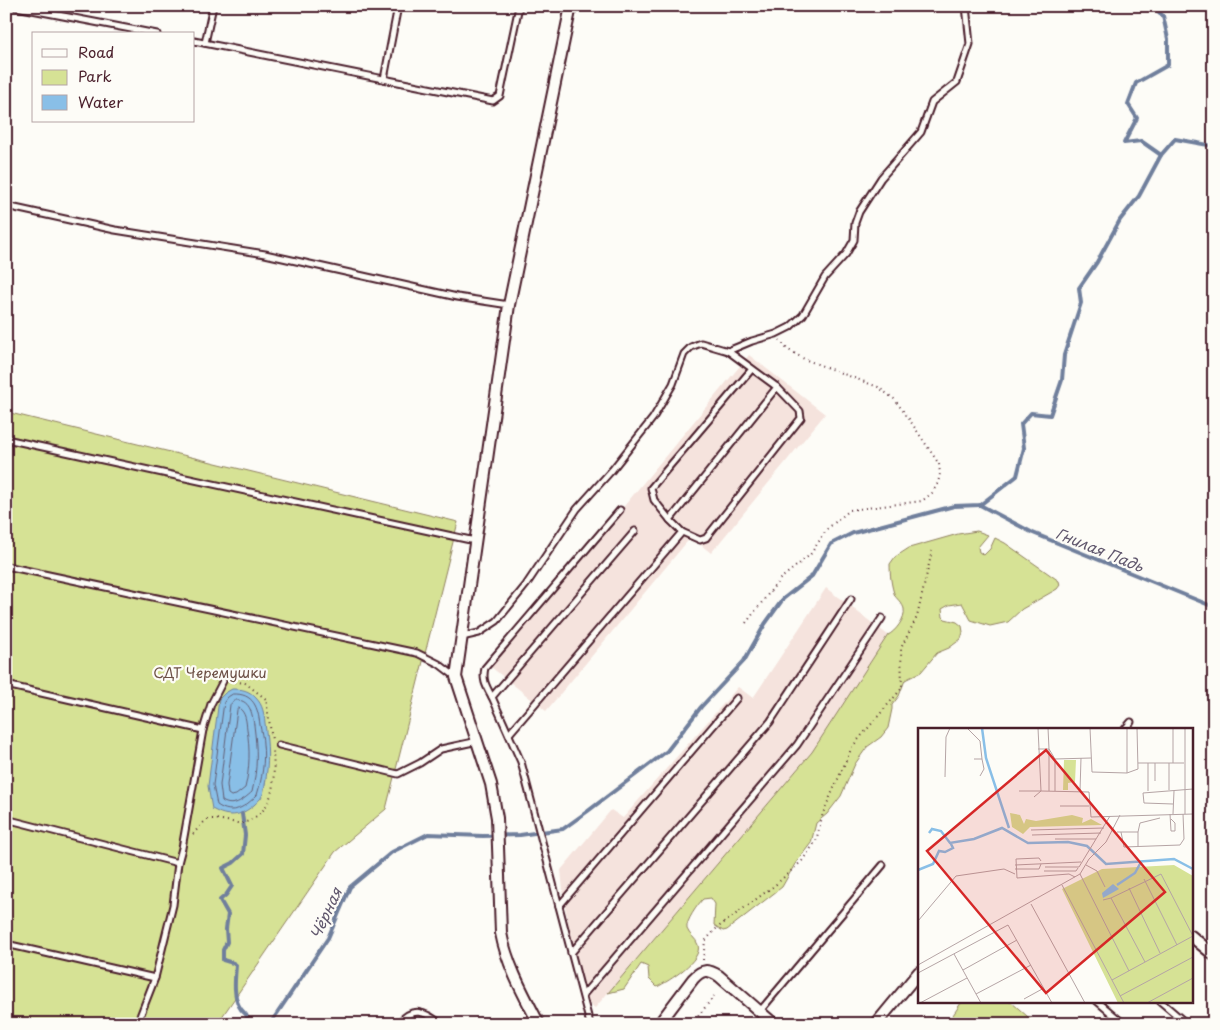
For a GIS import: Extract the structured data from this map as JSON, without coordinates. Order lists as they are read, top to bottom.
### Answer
{
  "water": ["Гнилая Падь", "Чёрная"],
  "parks": ["СДТ Черемушки"],
  "legend": ["Road", "Park", "Water"]
}
